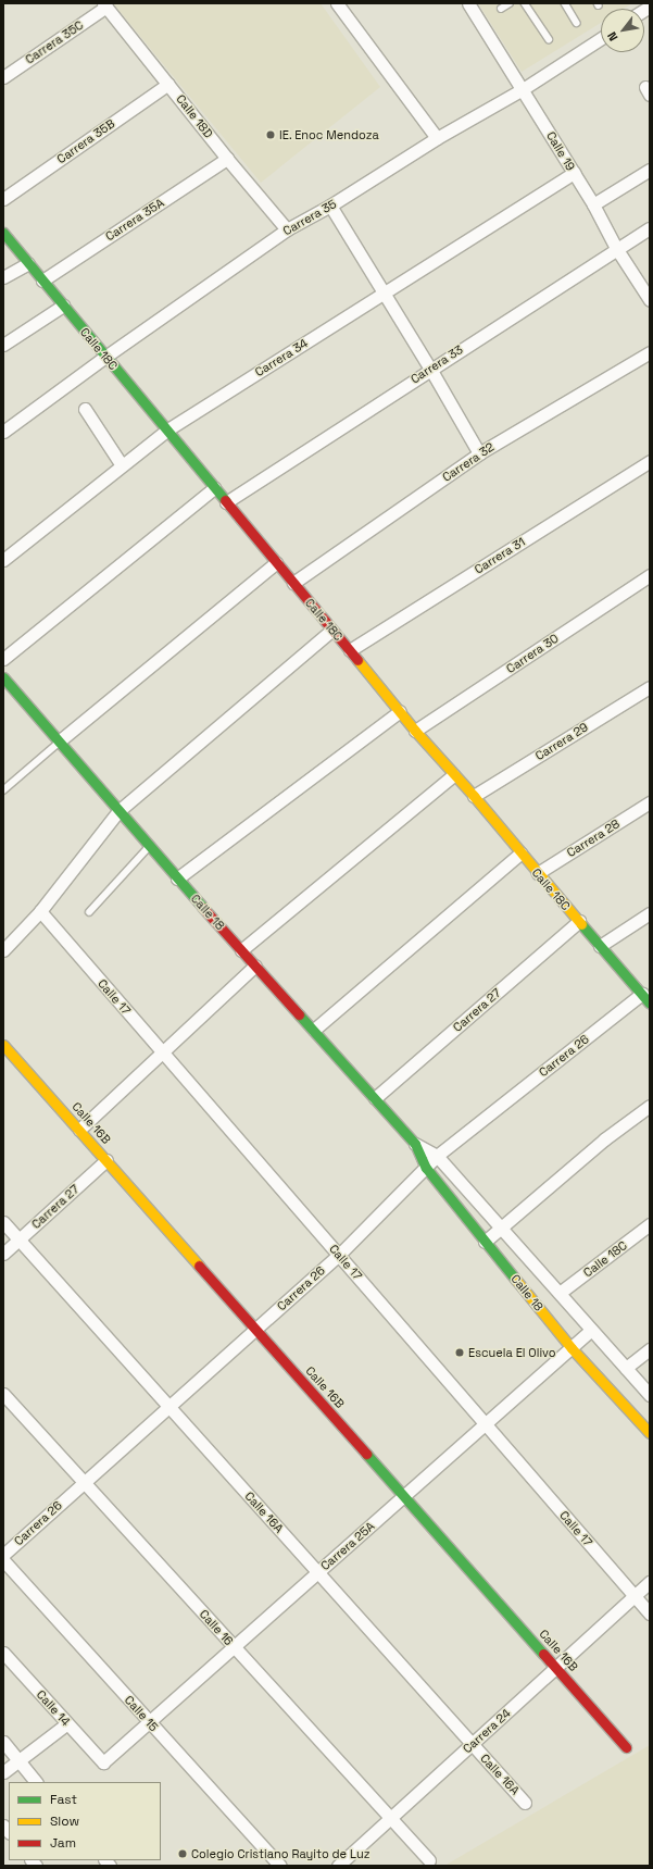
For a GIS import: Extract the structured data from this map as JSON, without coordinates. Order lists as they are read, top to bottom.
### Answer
{
  "streets": {
    "street": [
      "Carrera 35C",
      "Calle 18D",
      "Carrera 35B",
      "Calle 19",
      "Carrera 35",
      "Carrera 35A",
      "Calle 18C",
      "Carrera 34",
      "Carrera 33",
      "Carrera 32",
      "Carrera 31",
      "Carrera 30",
      "Carrera 29",
      "Carrera 28",
      "Calle 18",
      "Calle 17",
      "Carrera 27",
      "Carrera 26",
      "Calle 16B",
      "Calle 16A",
      "Carrera 25A",
      "Calle 16",
      "Calle 14",
      "Calle 15",
      "Carrera 24"
    ]
  },
  "crossings": [
    ["Carrera 35C", "Calle 18D"],
    ["Calle 18D", "Carrera 35B"],
    ["Calle 18D", "Carrera 35"],
    ["Calle 18D", "Carrera 35A"],
    ["Calle 19", "Carrera 35"],
    ["Calle 19", "Carrera 34"],
    ["Calle 19", "Carrera 33"],
    ["Carrera 35", "Calle 18C"],
    ["Carrera 35A", "Calle 18C"],
    ["Calle 18C", "Carrera 34"],
    ["Calle 18C", "Carrera 33"],
    ["Calle 18C", "Carrera 32"],
    ["Calle 18C", "Carrera 31"],
    ["Calle 18C", "Carrera 30"],
    ["Calle 18C", "Carrera 29"],
    ["Calle 18C", "Carrera 28"],
    ["Calle 18C", "Calle 18"],
    ["Calle 18C", "Carrera 27"],
    ["Calle 18C", "Carrera 26"],
    ["Calle 18", "Carrera 27"],
    ["Calle 18", "Carrera 26"],
    ["Calle 18", "Carrera 25A"],
    ["Calle 17", "Carrera 26"],
    ["Calle 17", "Carrera 25A"],
    ["Calle 17", "Carrera 24"],
    ["Carrera 27", "Calle 16B"],
    ["Carrera 27", "Calle 16A"],
    ["Carrera 26", "Calle 16B"],
    ["Carrera 26", "Calle 16A"],
    ["Carrera 26", "Calle 16"],
    ["Calle 16B", "Carrera 25A"],
    ["Calle 16B", "Carrera 24"],
    ["Calle 16A", "Carrera 25A"],
    ["Calle 16A", "Carrera 24"],
    ["Carrera 25A", "Calle 16"],
    ["Carrera 25A", "Calle 14"],
    ["Carrera 25A", "Calle 15"],
    ["Calle 16", "Carrera 24"]
  ],
  "places": ["IE. Enoc Mendoza", "Escuela El Olivo", "Colegio Cristiano Rayito de Luz"],
  "legend": ["Fast", "Slow", "Jam"],
  "north": "bottom left"
}
